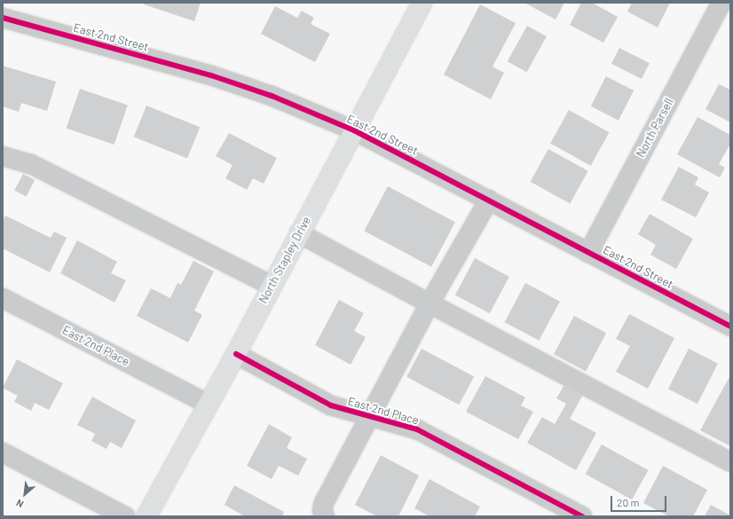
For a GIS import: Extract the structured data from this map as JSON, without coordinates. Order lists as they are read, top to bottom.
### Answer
{
  "streets": {
    "main road": ["North Stapley Drive"],
    "street": ["East 2nd Street", "North Parsell", "East 2nd Place"]
  },
  "crossings": [
    ["East 2nd Street", "North Parsell"],
    ["East 2nd Street", "North Stapley Drive"],
    ["North Stapley Drive", "East 2nd Place"]
  ],
  "scale_bar": "20 m",
  "north": "bottom left"
}
